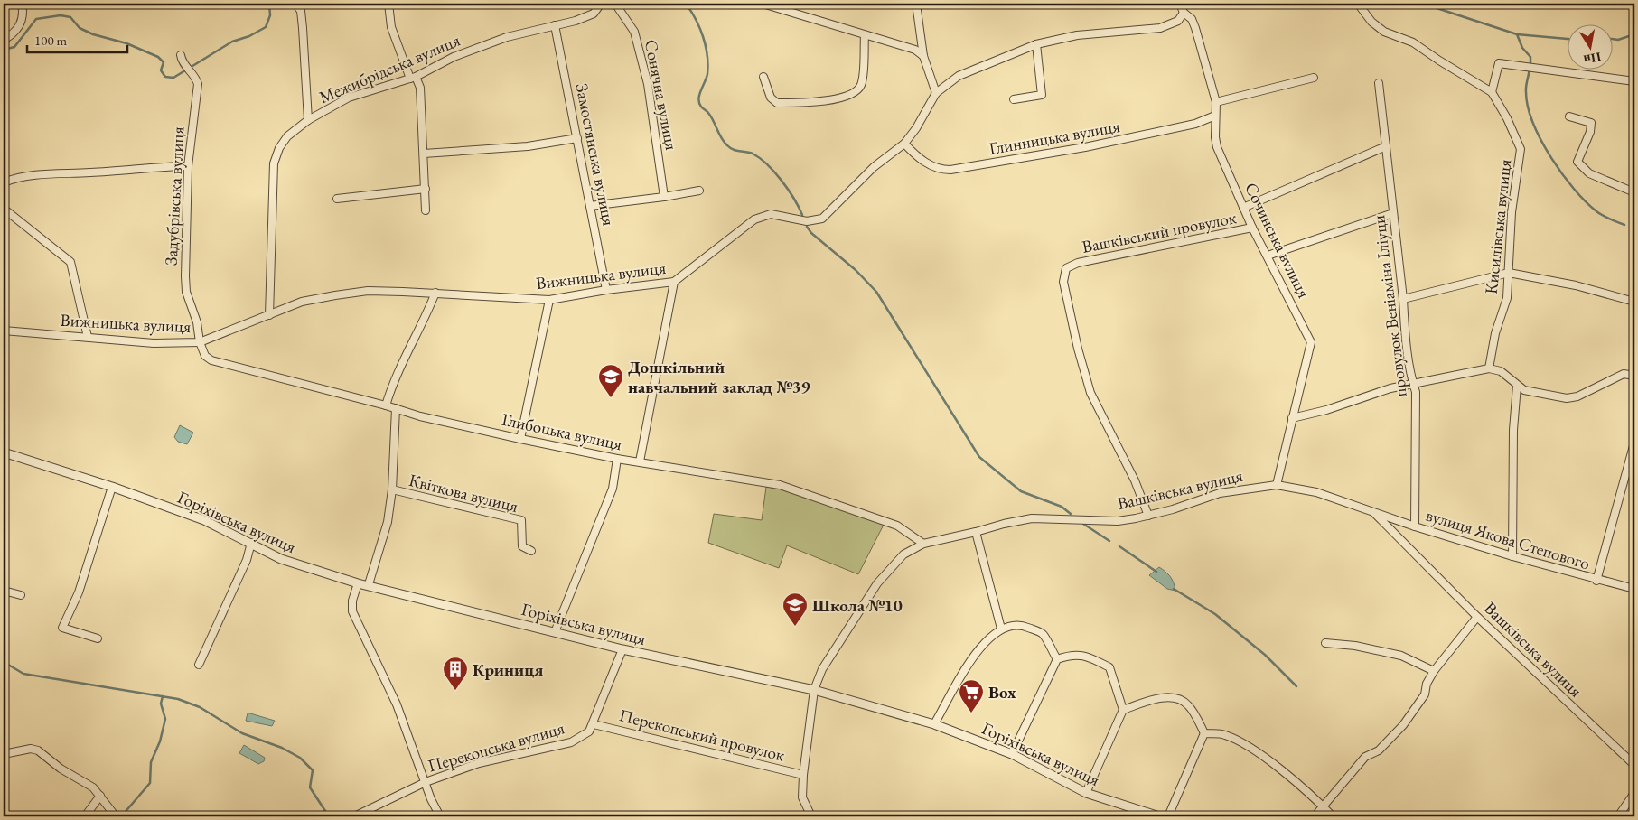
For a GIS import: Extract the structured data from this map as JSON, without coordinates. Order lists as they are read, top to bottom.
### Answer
{
  "streets": {
    "street": [
      "Межибрідська вулиця",
      "Сонячна вулиця",
      "Глинницька вулиця",
      "Замостянська вулиця",
      "Задубрівська вулиця",
      "Кисилівська вулиця",
      "Вашківський провулок",
      "Сочинська вулиця",
      "Вижницька вулиця",
      "провулок Веніаміна Іліуци",
      "Глибоцька вулиця",
      "Вашківська вулиця",
      "Квіткова вулиця",
      "Горіхівська вулиця",
      "вулиця Якова Степового",
      "Перекопський провулок",
      "Перекопська вулиця"
    ]
  },
  "crossings": [
    ["Межибрідська вулиця", "Замостянська вулиця"],
    ["Межибрідська вулиця", "Вижницька вулиця"],
    ["Глинницька вулиця", "Сочинська вулиця"],
    ["Глинницька вулиця", "Вижницька вулиця"],
    ["Замостянська вулиця", "Вижницька вулиця"],
    ["Задубрівська вулиця", "Вижницька вулиця"],
    ["Задубрівська вулиця", "Глибоцька вулиця"],
    ["Вашківський провулок", "Сочинська вулиця"],
    ["Вашківський провулок", "Вашківська вулиця"],
    ["Сочинська вулиця", "Вижницька вулиця"],
    ["Сочинська вулиця", "Вашківська вулиця"],
    ["Вижницька вулиця", "Глибоцька вулиця"],
    ["провулок Веніаміна Іліуци", "вулиця Якова Степового"],
    ["Глибоцька вулиця", "Вашківська вулиця"],
    ["Вашківська вулиця", "Горіхівська вулиця"],
    ["Вашківська вулиця", "вулиця Якова Степового"],
    ["Вашківська вулиця", "Перекопський провулок"],
    ["Горіхівська вулиця", "Перекопська вулиця"],
    ["Перекопський провулок", "Перекопська вулиця"]
  ],
  "places": {
    "school or university": ["Дошкільний навчальний заклад №39", "Школа №10"],
    "building": ["Криниця"],
    "supermarket": ["Box"]
  },
  "scale_bar": "100 m",
  "north": "bottom"
}
